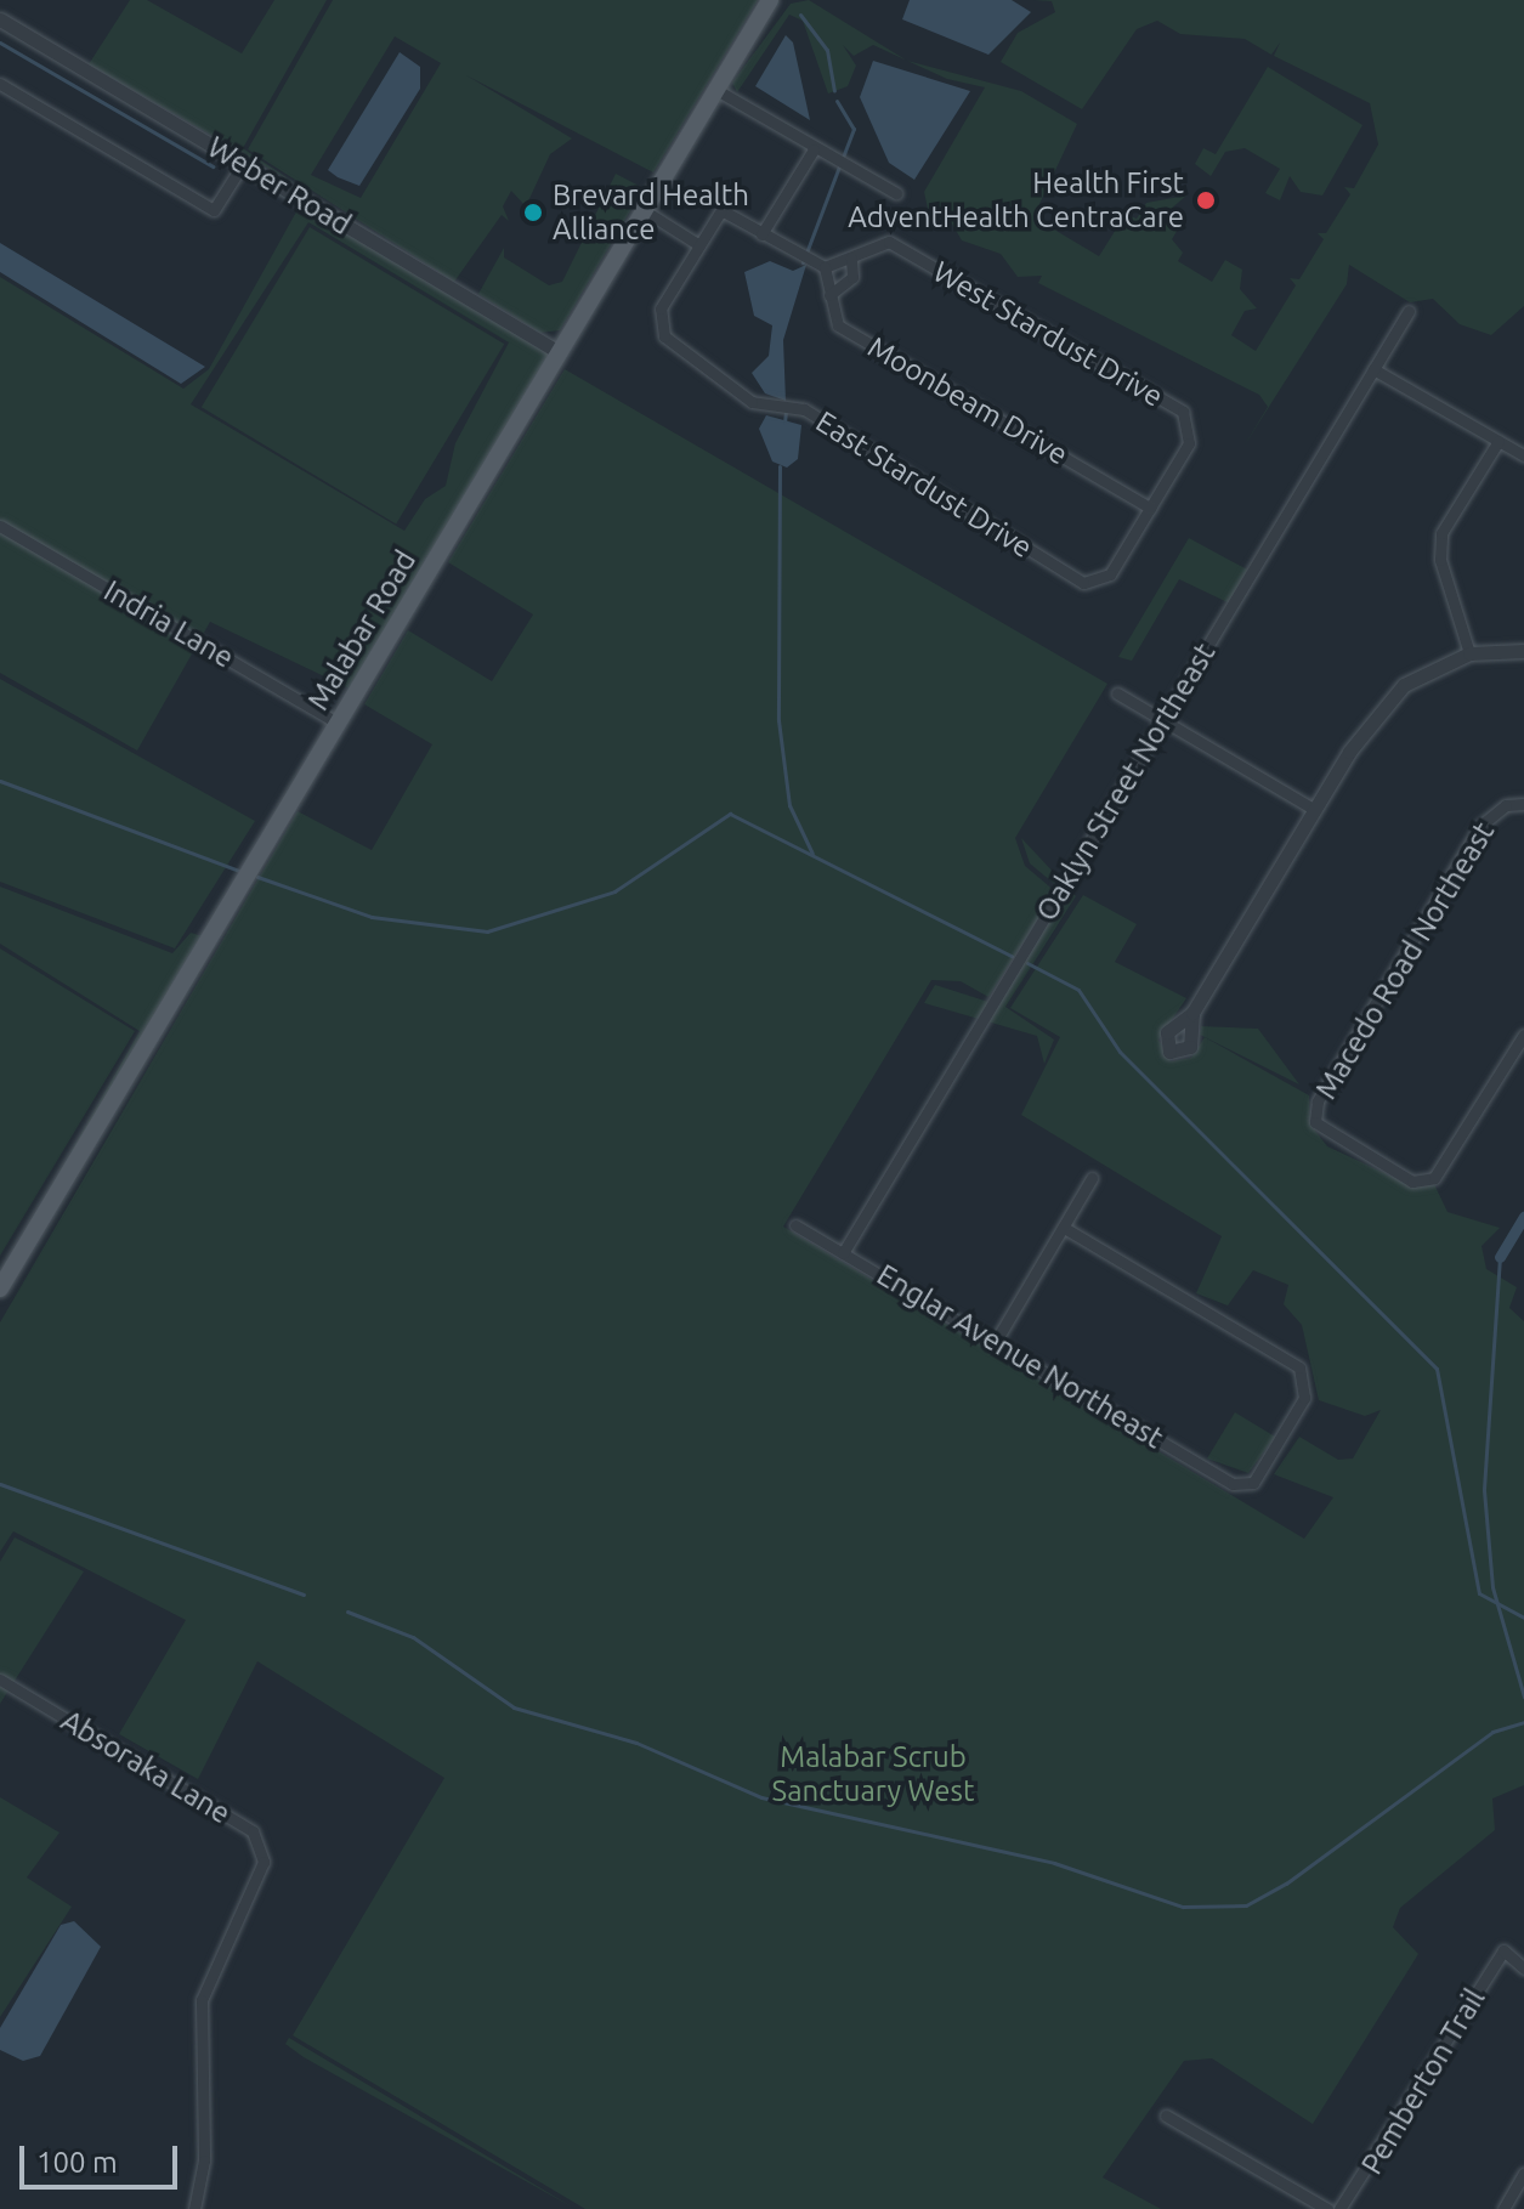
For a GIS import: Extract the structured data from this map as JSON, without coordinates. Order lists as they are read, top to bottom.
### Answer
{
  "streets": {
    "main road": ["Malabar Road"],
    "street": [
      "Weber Road",
      "West Stardust Drive",
      "Moonbeam Drive",
      "East Stardust Drive",
      "Indria Lane",
      "Oaklyn Street Northeast",
      "Macedo Road Northeast",
      "Englar Avenue Northeast",
      "Absoraka Lane",
      "Pemberton Trail"
    ]
  },
  "crossings": [
    ["Weber Road", "Malabar Road"],
    ["West Stardust Drive", "Moonbeam Drive"],
    ["West Stardust Drive", "East Stardust Drive"],
    ["Moonbeam Drive", "East Stardust Drive"],
    ["Indria Lane", "Malabar Road"],
    ["Oaklyn Street Northeast", "Englar Avenue Northeast"]
  ],
  "parks": ["Malabar Scrub Sanctuary West"],
  "places": ["Health First AdventHealth CentraCare", "Brevard Health Alliance"],
  "scale_bar": "100 m"
}
